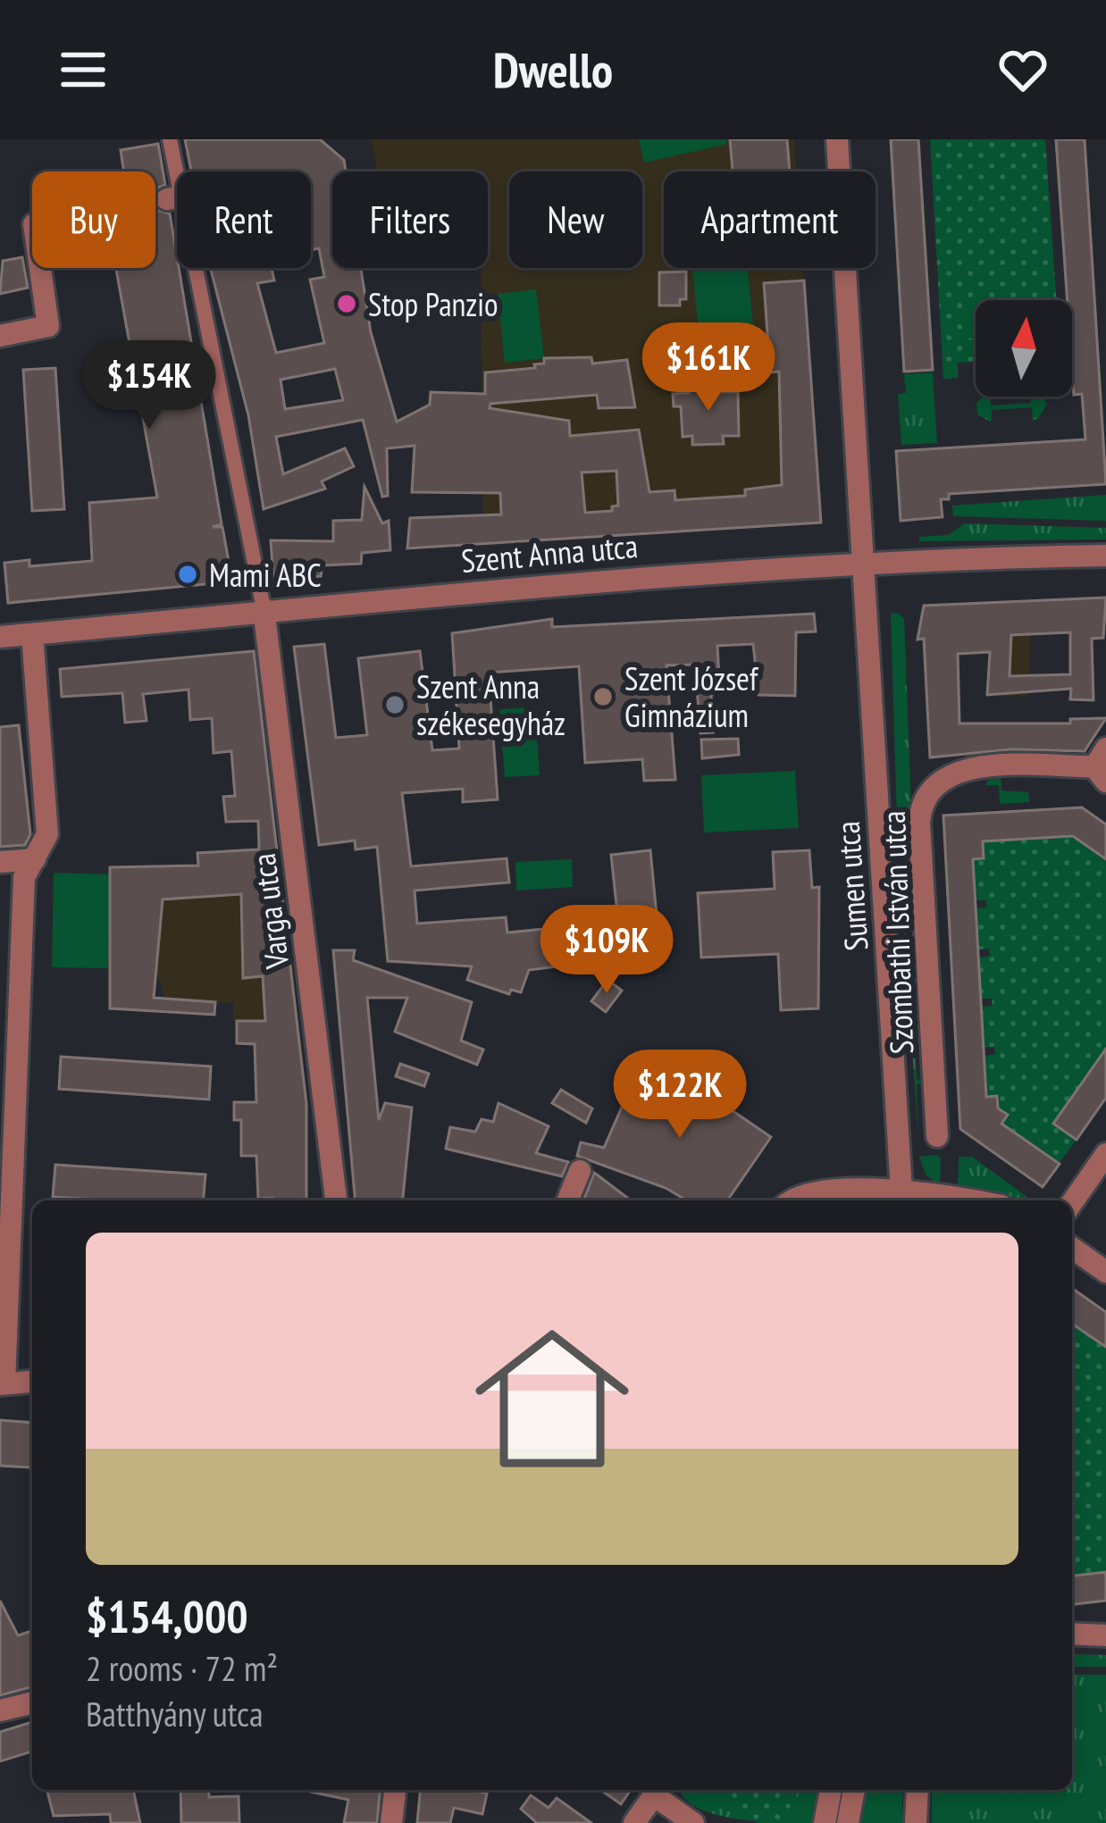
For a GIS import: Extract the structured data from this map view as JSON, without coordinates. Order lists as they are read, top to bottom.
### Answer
{
  "streets": {
    "street": [
      "Szent Anna utca",
      "Sumen utca",
      "Varga utca",
      "Szombathi István utca"
    ]
  },
  "crossings": [
    ["Szent Anna utca", "Sumen utca"],
    ["Szent Anna utca", "Varga utca"]
  ],
  "places": [
    "Stop Panzio",
    "Mami ABC",
    "Szent József Gimnázium",
    "Szent Anna székesegyház"
  ],
  "north": "top",
  "page": {
    "header": "Dwello",
    "chip": [
      "Buy",
      "Rent",
      "Filters",
      "New",
      "Apartment"
    ],
    "price": [
      "$161K",
      "$154K",
      "$109K",
      "$122K"
    ],
    "list": [
      {
        "name": "$154,000",
        "note": "2 rooms · 72 m² · Batthyány utca"
      }
    ]
  }
}
